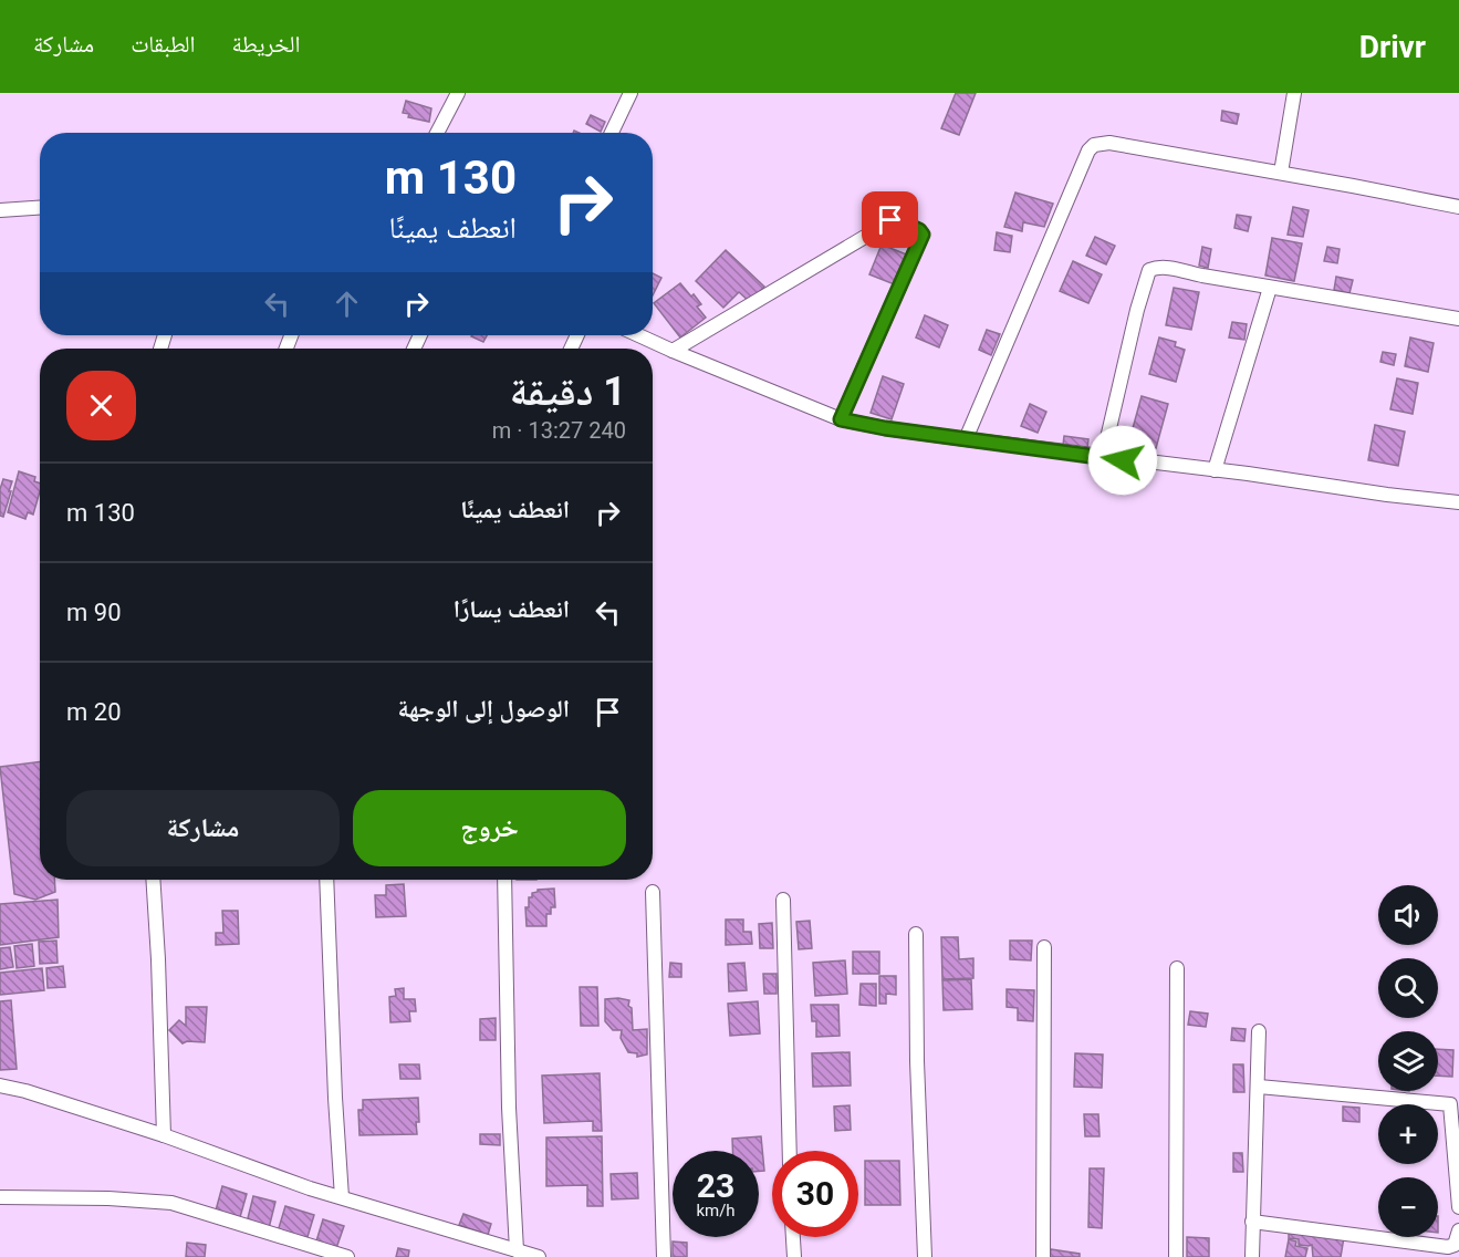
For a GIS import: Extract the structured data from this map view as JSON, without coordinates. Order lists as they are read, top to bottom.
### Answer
{
  "page": {
    "header": "Drivr",
    "nav": ["الخريطة", "الطبقات", "مشاركة"],
    "turn": ["130 m", "انعطف يمينًا"],
    "heading": ["1 دقيقة", "240 m · 13:27"],
    "list": [
      {
        "name": "انعطف يمينًا",
        "value": "130 m"
      },
      {
        "name": "انعطف يسارًا",
        "value": "90 m"
      },
      {
        "name": "الوصول إلى الوجهة",
        "value": "20 m"
      }
    ],
    "buttons": ["خروج", "مشاركة"],
    "map_buttons": ["+", "−"],
    "speed": "23 km/h",
    "limit": "30"
  }
}
